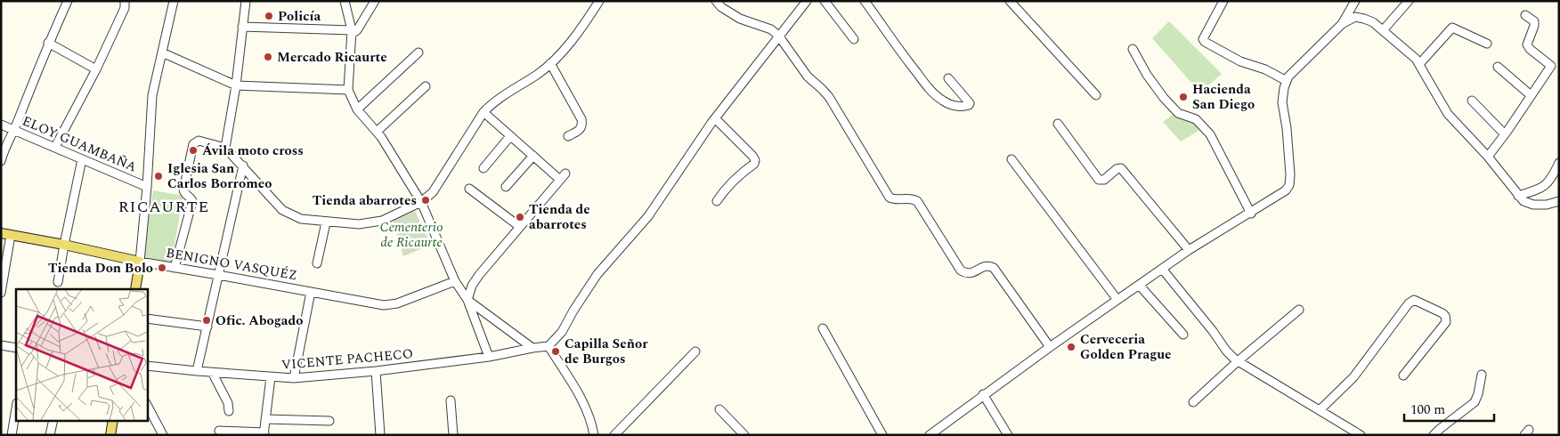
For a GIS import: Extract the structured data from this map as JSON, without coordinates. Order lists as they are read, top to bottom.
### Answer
{
  "streets": {
    "main road": ["BENIGNO VASQUÉZ"],
    "street": ["ELOY GUAMBAÑA", "VICENTE PACHECO"]
  },
  "districts": ["RICAURTE"],
  "parks": ["Cementerio de Ricaurte"],
  "places": [
    "Policía",
    "Mercado Ricaurte",
    "Hacienda San Diego",
    "Ávila moto cross",
    "Iglesia San Carlos Borromeo",
    "Tienda abarrotes",
    "Tienda de abarrotes",
    "Tienda Don Bolo",
    "Ofic. Abogado",
    "Cerveceria Golden Prague",
    "Capilla Señor de Burgos"
  ],
  "scale_bar": "100 m"
}
